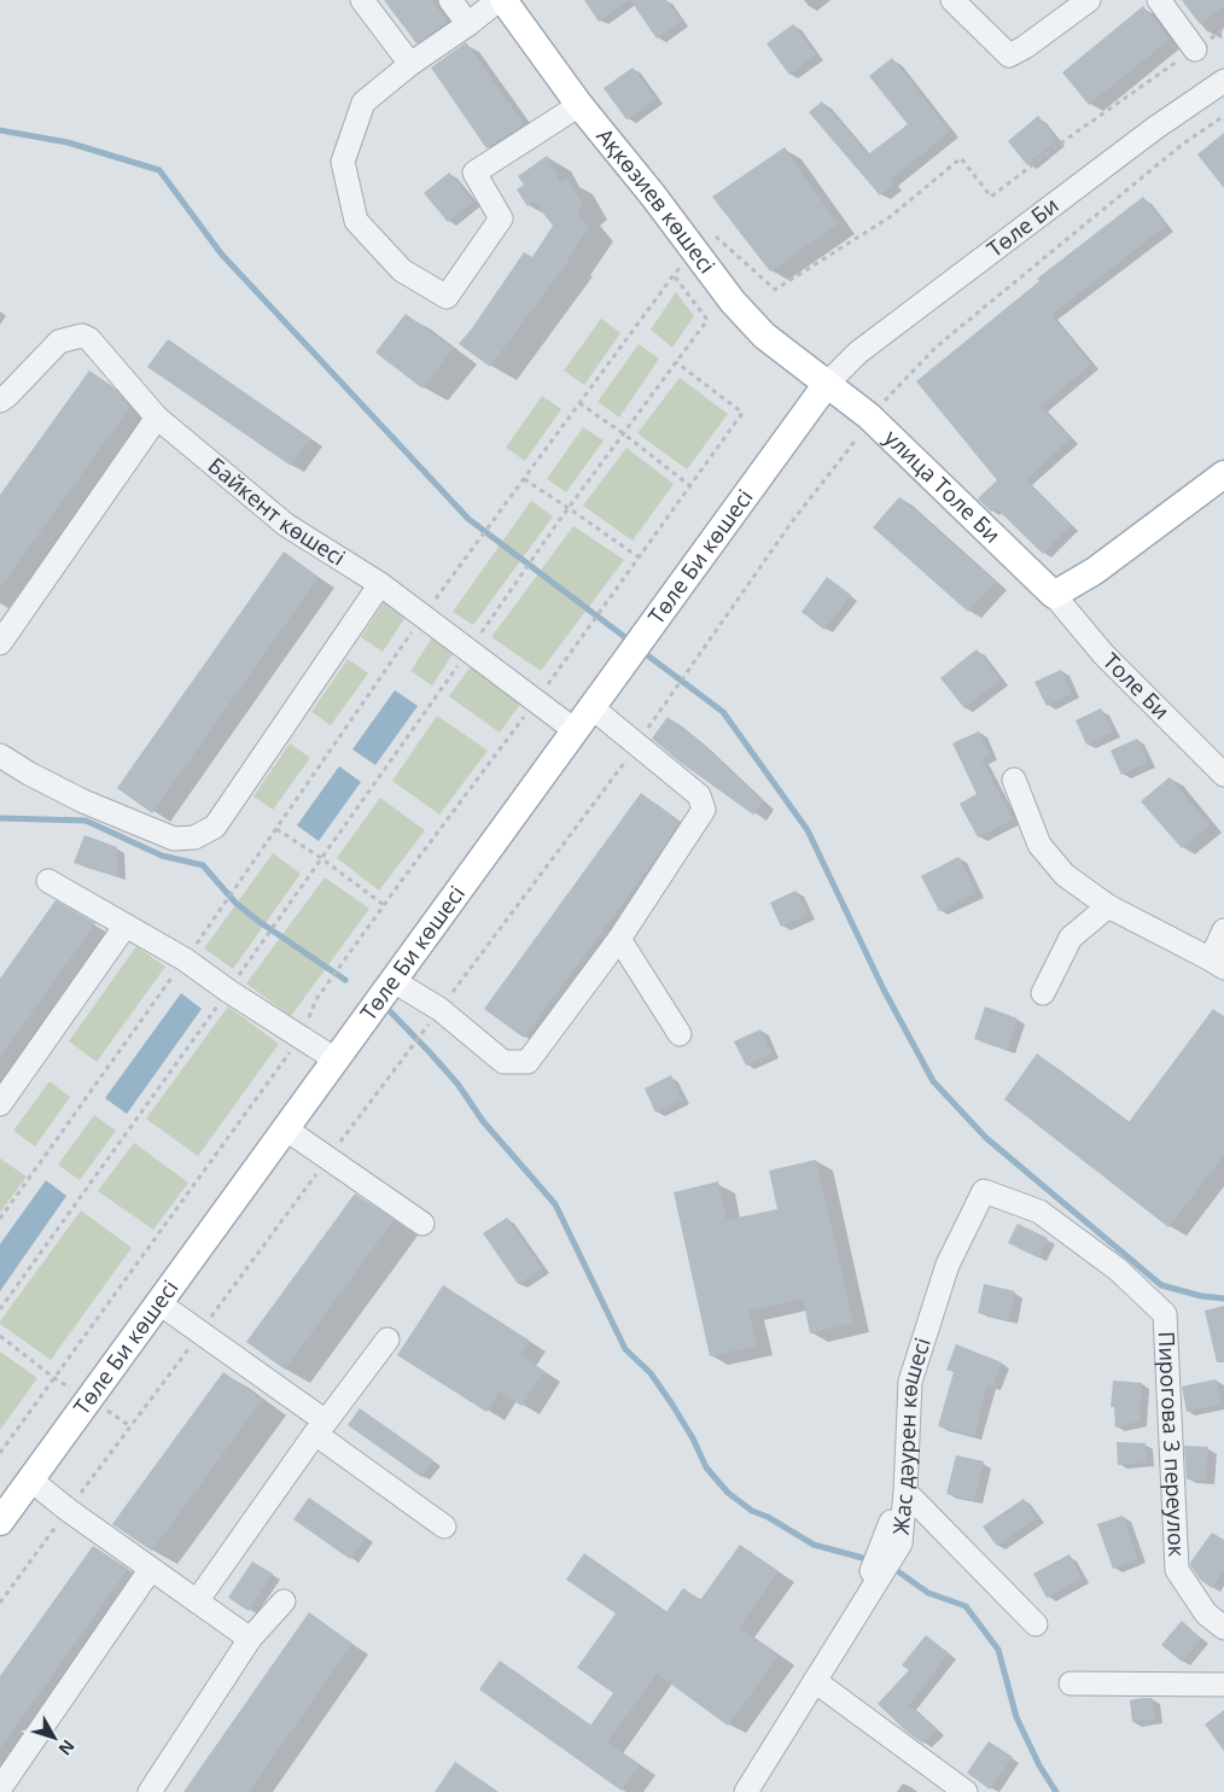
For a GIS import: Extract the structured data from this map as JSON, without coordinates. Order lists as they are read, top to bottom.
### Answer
{
  "streets": {
    "main road": ["Ақкөзиев көшесі", "улица Толе Би", "Төле Би көшесі"],
    "street": [
      "Төле Би",
      "Байкент көшесі",
      "Толе Би",
      "Жас дәурен көшесі",
      "Пирогова 3 переулок"
    ]
  },
  "crossings": [
    ["Ақкөзиев көшесі", "Төле Би"],
    ["Ақкөзиев көшесі", "улица Толе Би"],
    ["Ақкөзиев көшесі", "Төле Би көшесі"],
    ["Төле Би", "улица Толе Би"],
    ["Төле Би", "Төле Би көшесі"],
    ["улица Толе Би", "Төле Би көшесі"],
    ["улица Толе Би", "Толе Би"],
    ["Байкент көшесі", "Төле Би көшесі"],
    ["Жас дәурен көшесі", "Пирогова 3 переулок"]
  ],
  "north": "bottom right"
}
